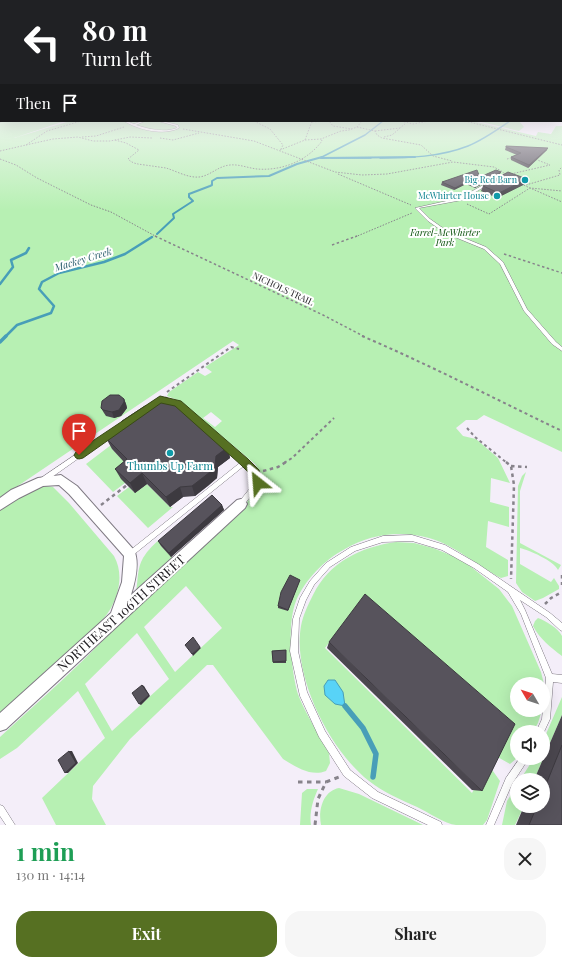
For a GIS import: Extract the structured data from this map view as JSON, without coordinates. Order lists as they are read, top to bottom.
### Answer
{
  "streets": {
    "street": ["NORTHEAST 106TH STREET"],
    "path": ["NICHOLS TRAIL"]
  },
  "water": ["Mackey Creek"],
  "parks": ["Farrel-McWhirter Park"],
  "places": ["Big Red Barn", "McWhirter House", "Thumbs Up Farm"],
  "north": "top left",
  "page": {
    "turn": ["80 m", "Turn left"],
    "then": "Then",
    "heading": ["1 min", "130 m · 14:14"],
    "buttons": ["Exit", "Share"]
  }
}
